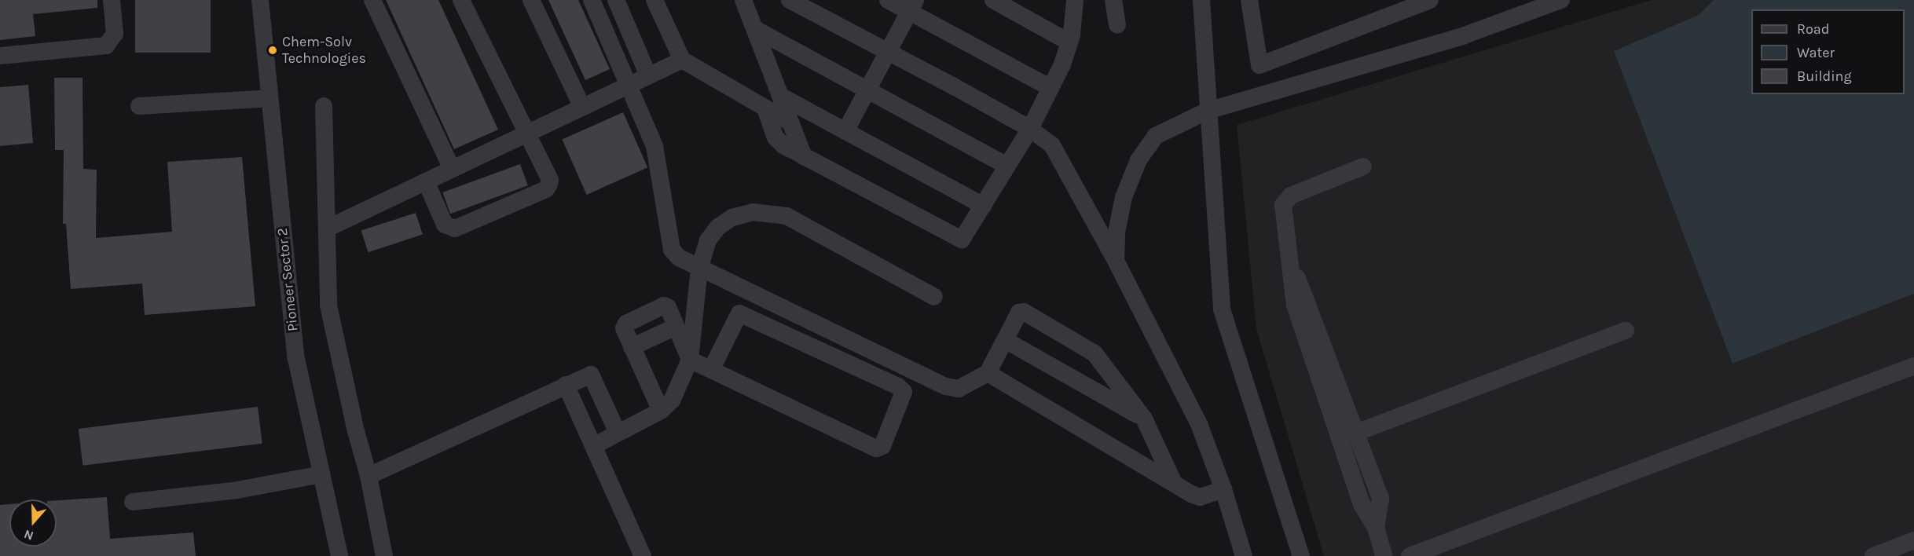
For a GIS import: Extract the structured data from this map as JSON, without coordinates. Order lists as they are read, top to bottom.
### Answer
{
  "streets": {
    "street": ["Pioneer Sector 2"]
  },
  "places": ["Chem-Solv Technologies"],
  "legend": ["Road", "Water", "Building"],
  "north": "bottom"
}
